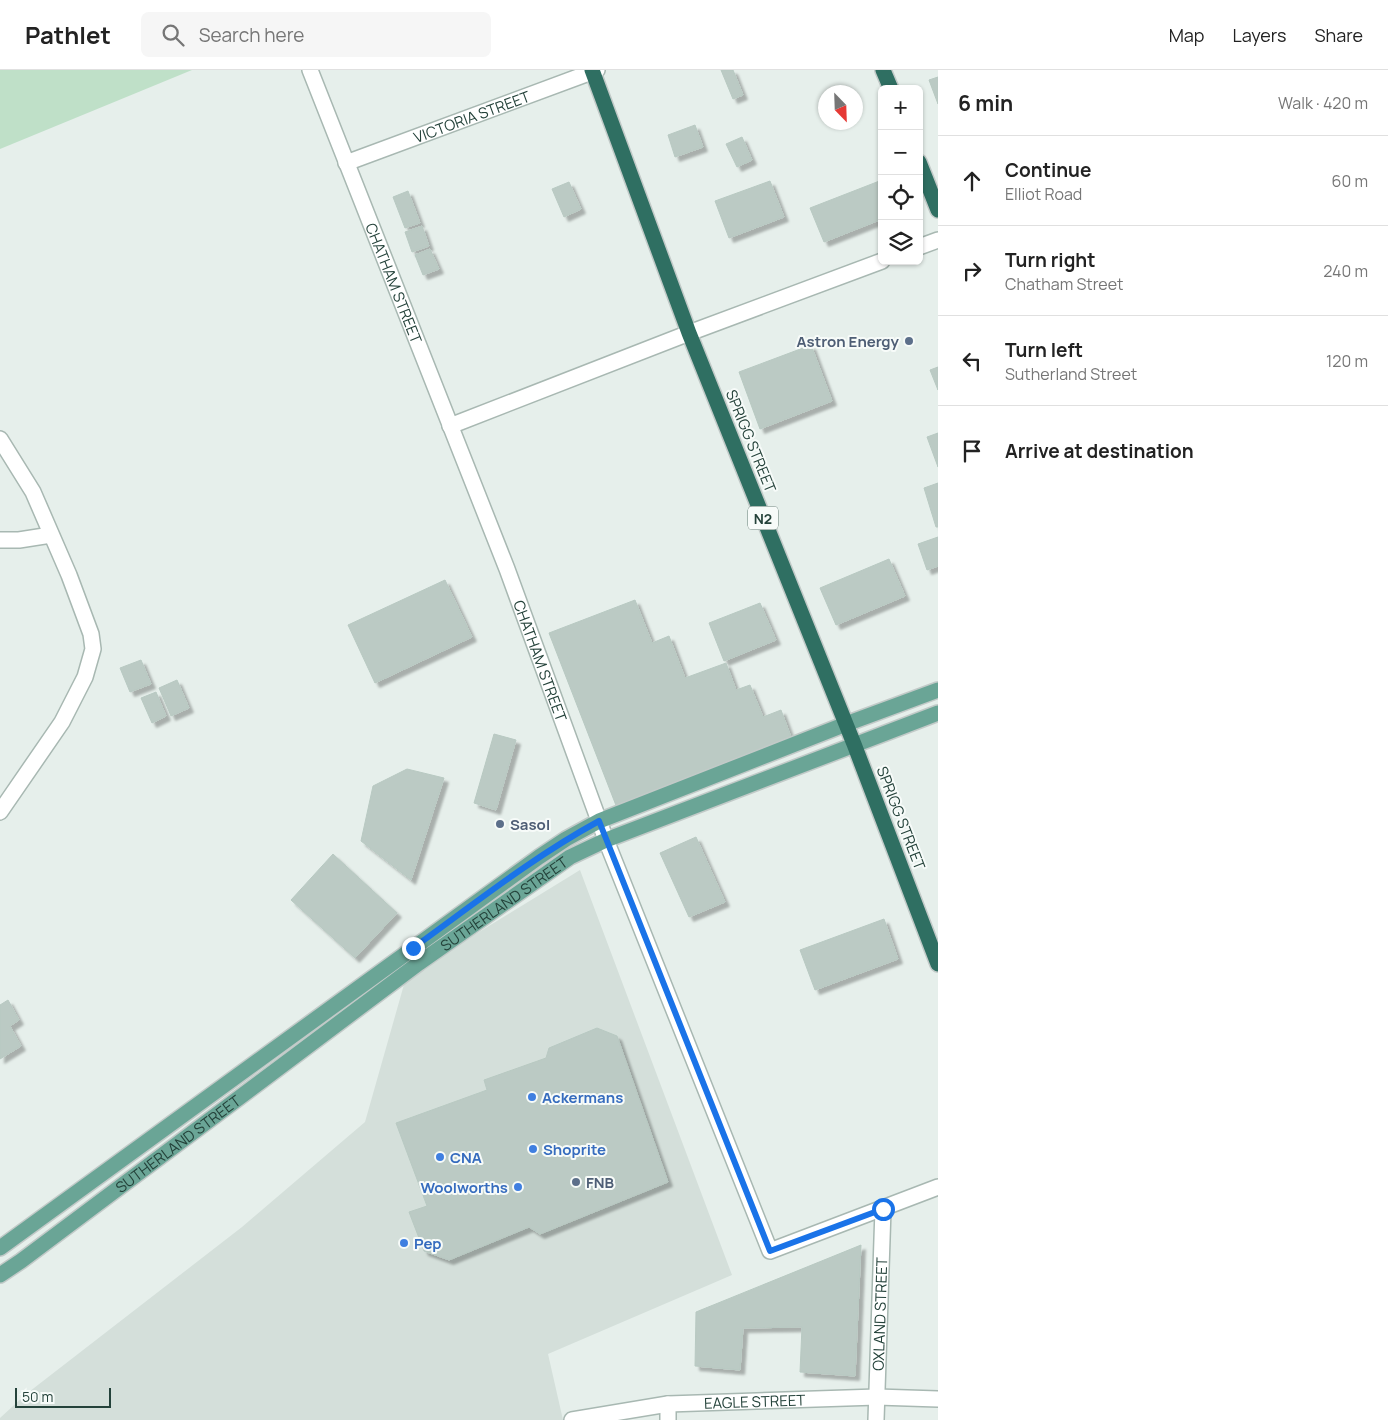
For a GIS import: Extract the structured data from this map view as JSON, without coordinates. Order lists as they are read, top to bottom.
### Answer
{
  "streets": {
    "highway": ["SPRIGG STREET", "N2"],
    "main road": ["SUTHERLAND STREET"],
    "street": [
      "VICTORIA STREET",
      "CHATHAM STREET",
      "OXLAND STREET",
      "EAGLE STREET"
    ]
  },
  "crossings": [
    ["VICTORIA STREET", "CHATHAM STREET"],
    ["VICTORIA STREET", "SPRIGG STREET"],
    ["CHATHAM STREET", "SUTHERLAND STREET"],
    ["CHATHAM STREET", "OXLAND STREET"],
    ["SPRIGG STREET", "SUTHERLAND STREET"],
    ["OXLAND STREET", "EAGLE STREET"]
  ],
  "places": [
    "Astron Energy",
    "Sasol",
    "Ackermans",
    "Shoprite",
    "CNA",
    "FNB",
    "Woolworths",
    "Pep"
  ],
  "scale_bar": "50 m",
  "north": "bottom right",
  "page": {
    "header": "Pathlet",
    "search": "Search here",
    "nav": ["Map", "Layers", "Share"],
    "heading": ["6 min", "Walk · 420 m"],
    "map_buttons": ["+", "−"],
    "list": [
      ["Continue", "Elliot Road", "60 m"],
      ["Turn right", "Chatham Street", "240 m"],
      ["Turn left", "Sutherland Street", "120 m"],
      "Arrive at destination"
    ],
    "scale": "50 m"
  }
}
